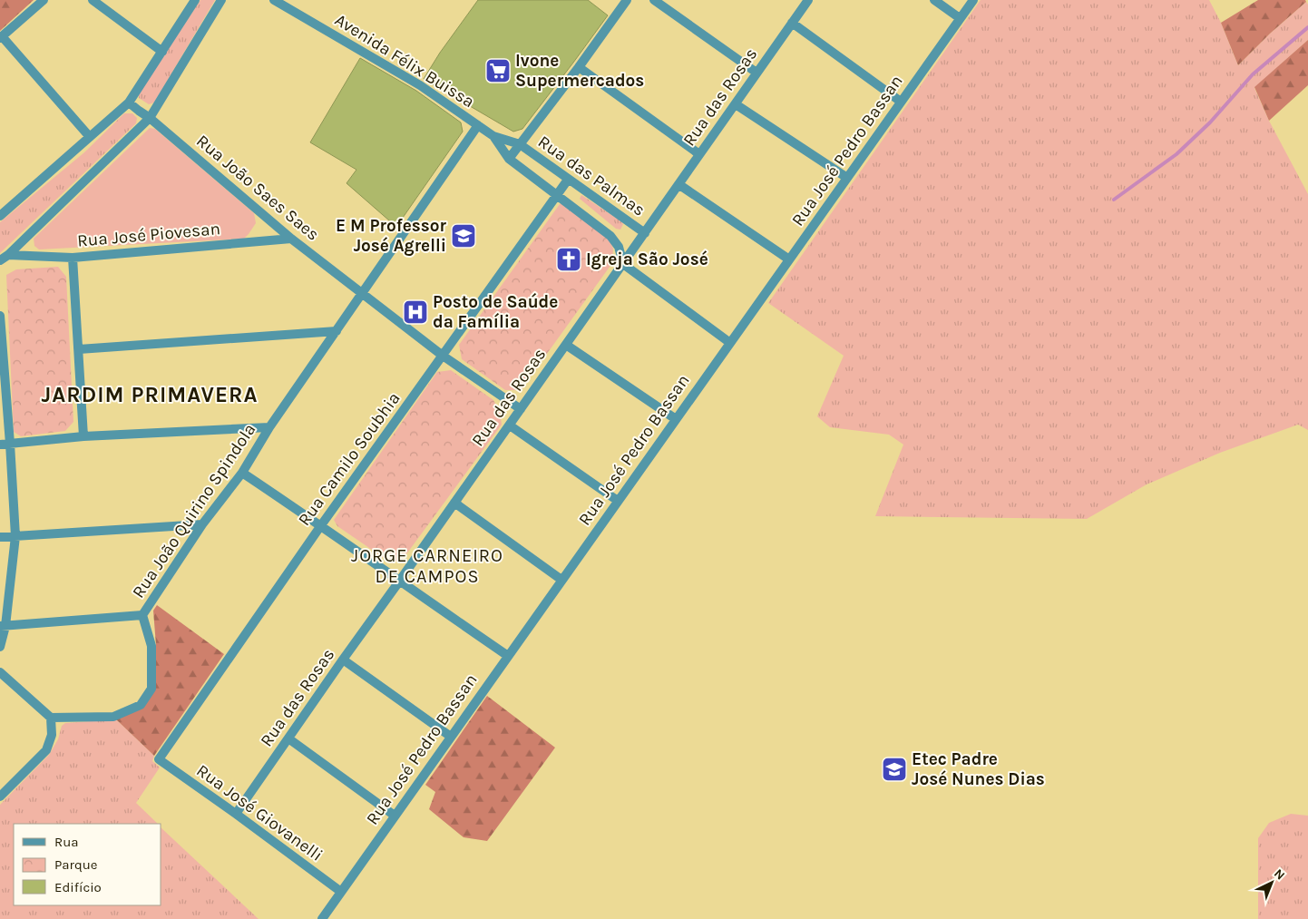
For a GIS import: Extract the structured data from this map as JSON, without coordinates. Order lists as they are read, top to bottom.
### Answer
{
  "streets": {
    "street": [
      "Avenida Félix Buissa",
      "Rua das Rosas",
      "Rua José Pedro Bassan",
      "Rua das Palmas",
      "Rua João Saes Saes",
      "Rua José Piovesan",
      "Rua Camilo Soubhia",
      "Rua João Quirino Spindola",
      "Rua José Giovanelli"
    ]
  },
  "crossings": [
    ["Avenida Félix Buissa", "Rua das Palmas"],
    ["Avenida Félix Buissa", "Rua João Quirino Spindola"],
    ["Rua das Rosas", "Rua das Palmas"],
    ["Rua das Rosas", "Rua João Saes Saes"],
    ["Rua das Rosas", "Rua José Giovanelli"],
    ["Rua José Pedro Bassan", "Rua José Giovanelli"],
    ["Rua das Palmas", "Rua Camilo Soubhia"],
    ["Rua João Saes Saes", "Rua José Piovesan"],
    ["Rua João Saes Saes", "Rua Camilo Soubhia"],
    ["Rua João Saes Saes", "Rua João Quirino Spindola"],
    ["Rua Camilo Soubhia", "Rua José Giovanelli"]
  ],
  "districts": ["JARDIM PRIMAVERA", "JORGE CARNEIRO DE CAMPOS"],
  "places": {
    "supermarket": ["Ivone Supermercados"],
    "school or university": ["E M Professor José Agrelli", "Etec Padre José Nunes Dias"],
    "church": ["Igreja São José"],
    "hospital": ["Posto de Saúde da Família"]
  },
  "legend": ["Rua", "Parque", "Edifício"],
  "north": "top right"
}
